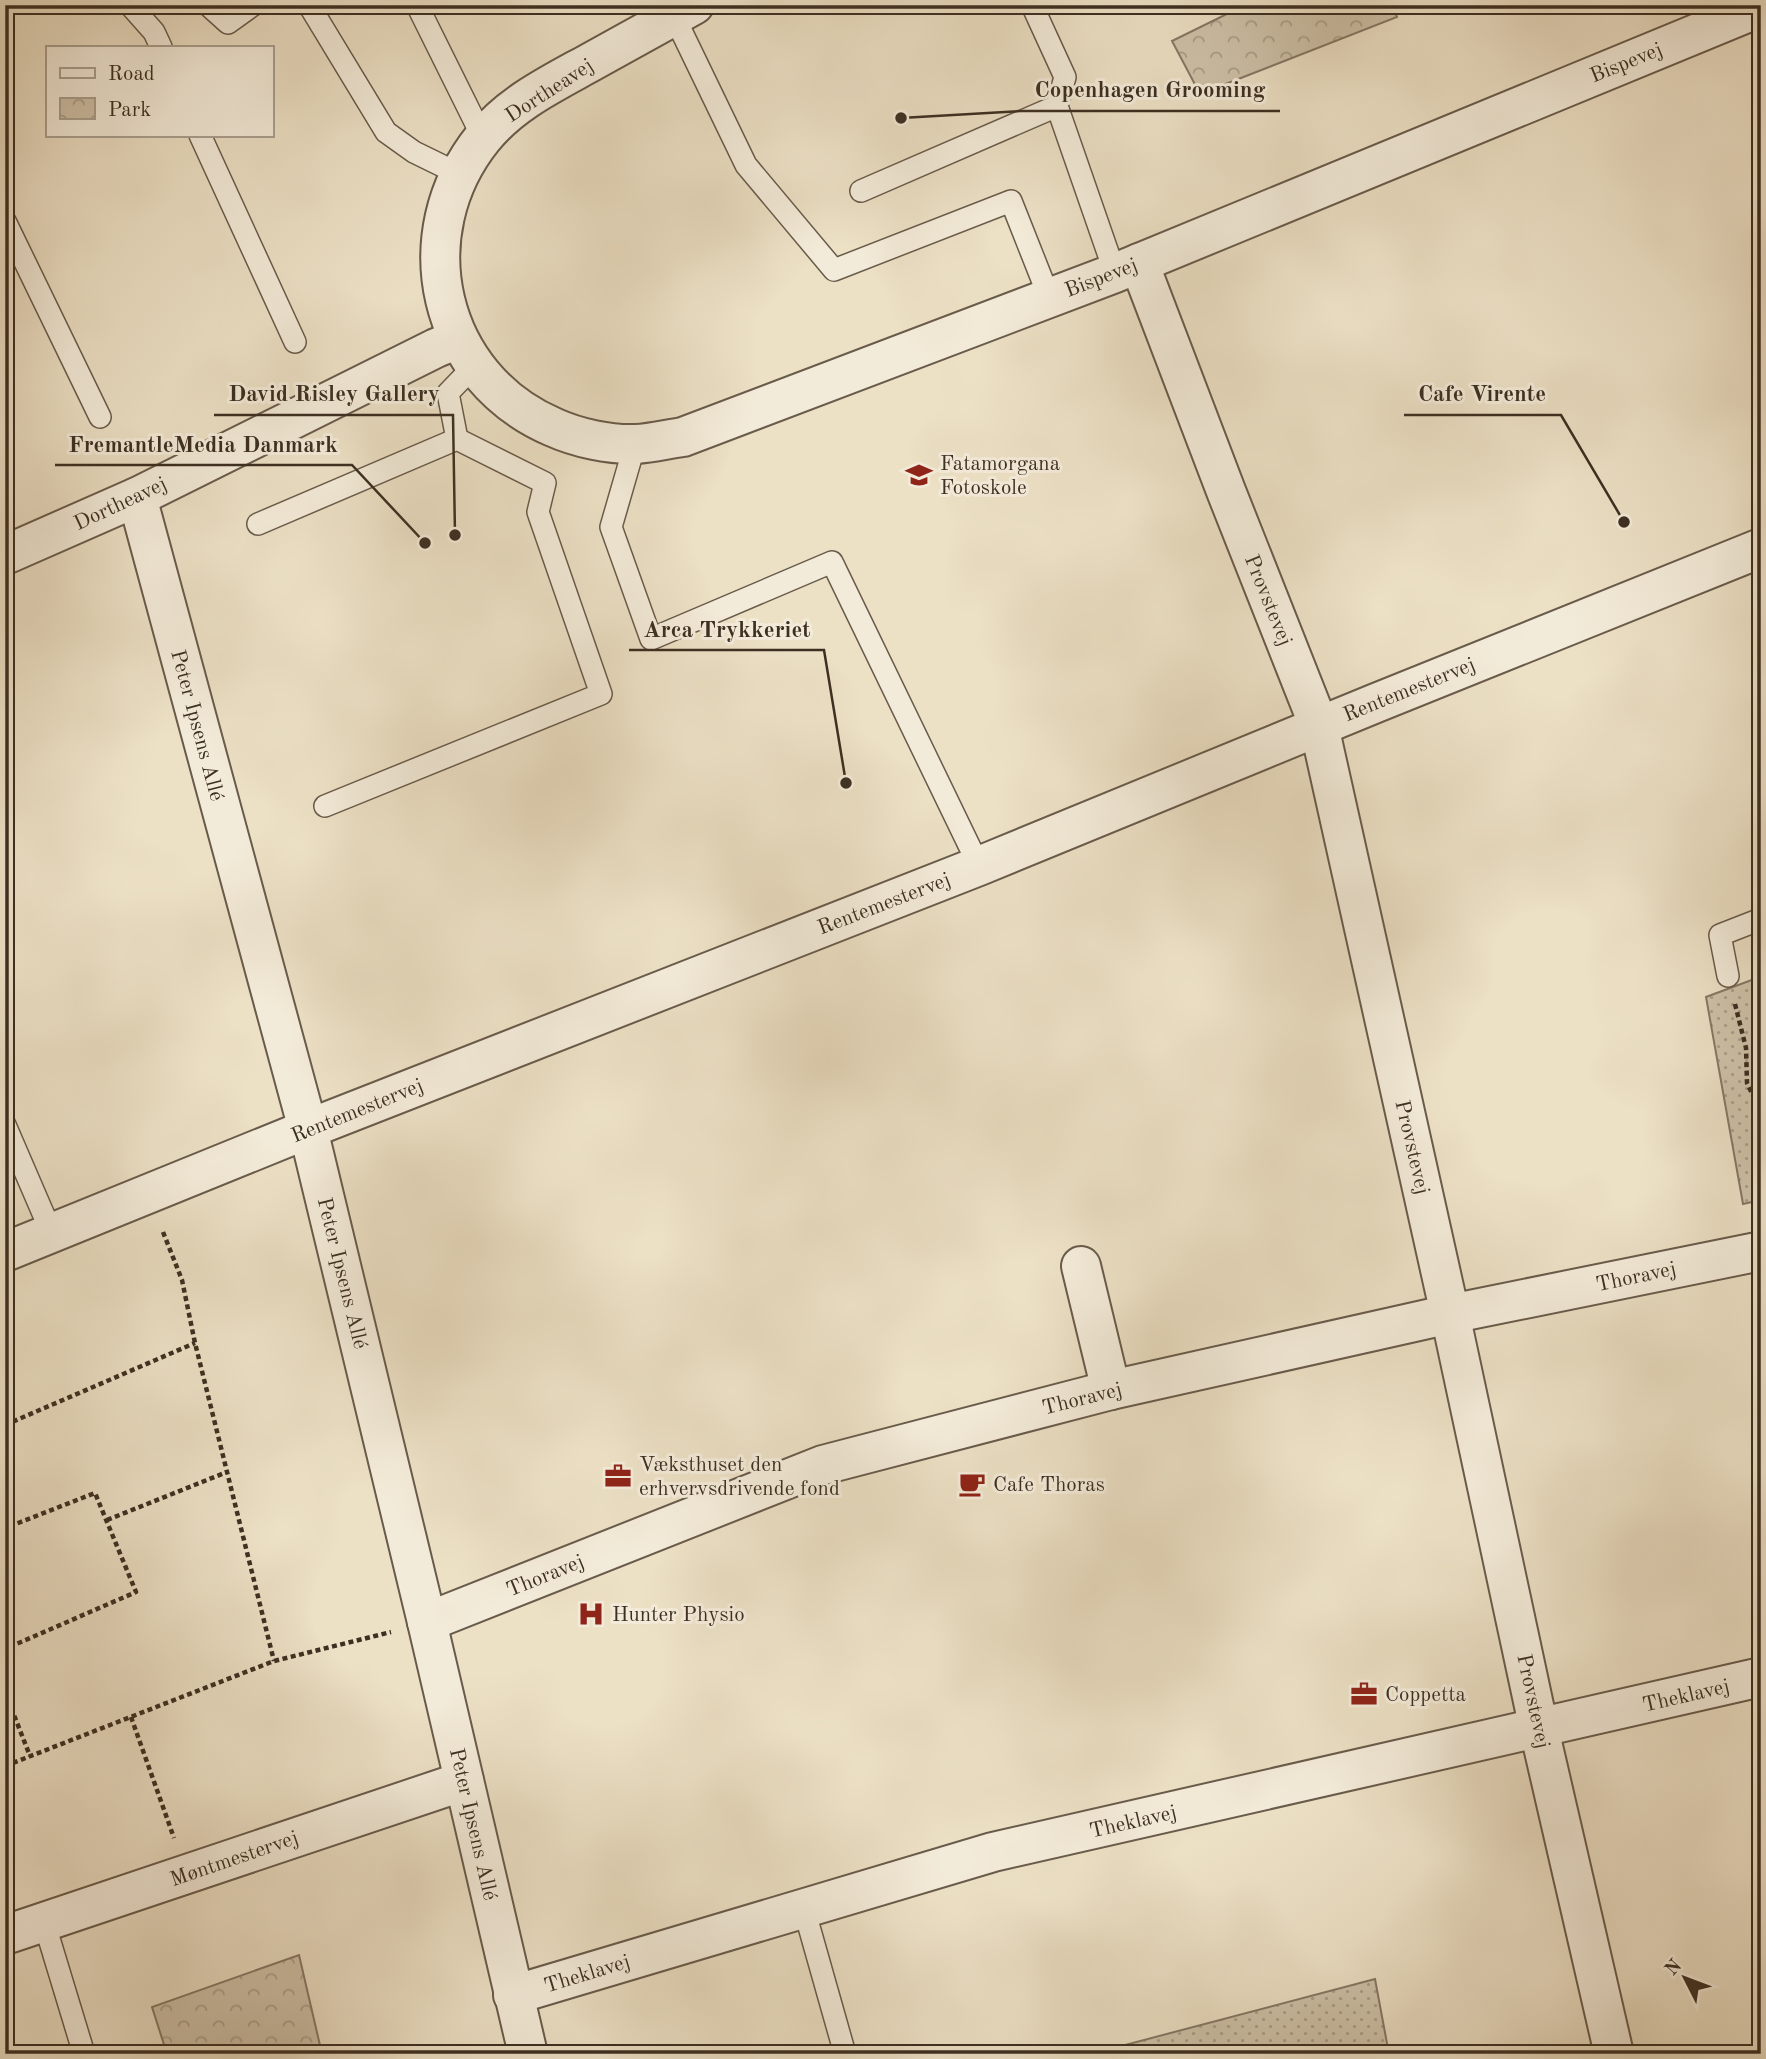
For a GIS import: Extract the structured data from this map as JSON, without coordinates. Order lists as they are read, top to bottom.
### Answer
{
  "streets": {
    "street": [
      "Bispevej",
      "Dortheavej",
      "Provstevej",
      "Rentemestervej",
      "Peter Ipsens Allé",
      "Thoravej",
      "Theklavej",
      "Møntmestervej"
    ]
  },
  "crossings": [
    ["Bispevej", "Dortheavej"],
    ["Bispevej", "Provstevej"],
    ["Dortheavej", "Peter Ipsens Allé"],
    ["Provstevej", "Rentemestervej"],
    ["Provstevej", "Thoravej"],
    ["Provstevej", "Theklavej"],
    ["Rentemestervej", "Peter Ipsens Allé"],
    ["Peter Ipsens Allé", "Thoravej"],
    ["Peter Ipsens Allé", "Theklavej"],
    ["Peter Ipsens Allé", "Møntmestervej"]
  ],
  "places": {
    "other": [
      "Copenhagen Grooming",
      "Cafe Virente",
      "David Risley Gallery",
      "FremantleMedia Danmark",
      "Arca Trykkeriet"
    ],
    "school or university": ["Fatamorgana Fotoskole"],
    "office": ["Væksthuset den erhvervsdrivende fond", "Coppetta"],
    "cafe": ["Cafe Thoras"],
    "hospital": ["Hunter Physio"]
  },
  "legend": ["Road", "Park"],
  "north": "top left"
}
